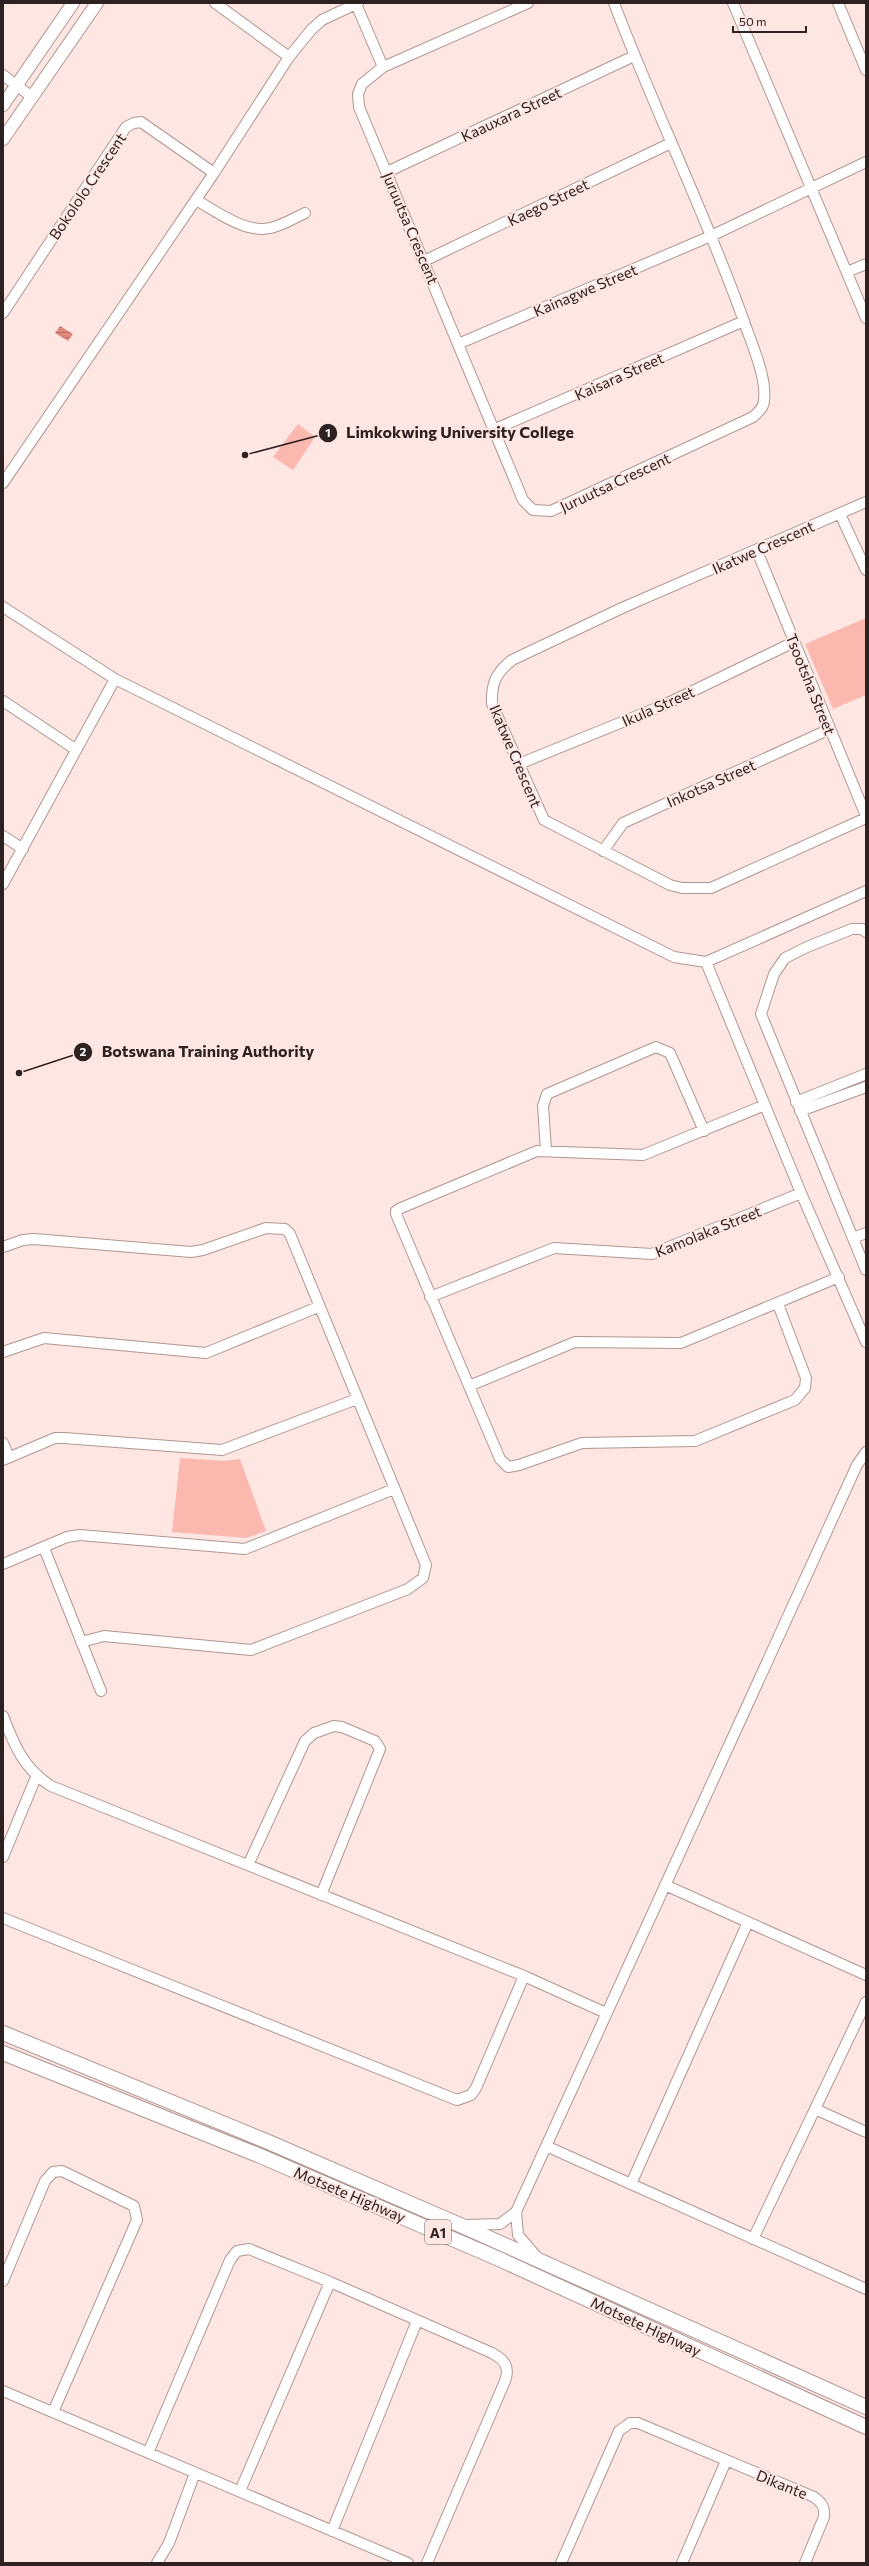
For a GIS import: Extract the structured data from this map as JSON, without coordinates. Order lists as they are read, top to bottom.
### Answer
{
  "streets": {
    "highway": ["Motsete Highway", "A1"],
    "street": [
      "Kaauxara Street",
      "Bokololo Crescent",
      "Kaego Street",
      "Juruutsa Crescent",
      "Kainagwe Street",
      "Kaisara Street",
      "Ikatwe Crescent",
      "Tsootsha Street",
      "Ikula Street",
      "Inkotsa Street",
      "Kamolaka Street",
      "Dikante"
    ]
  },
  "crossings": [
    ["Kaauxara Street", "Juruutsa Crescent"],
    ["Kaego Street", "Juruutsa Crescent"],
    ["Juruutsa Crescent", "Kainagwe Street"],
    ["Juruutsa Crescent", "Kaisara Street"],
    ["Ikatwe Crescent", "Tsootsha Street"],
    ["Ikatwe Crescent", "Ikula Street"],
    ["Ikatwe Crescent", "Inkotsa Street"],
    ["Tsootsha Street", "Ikula Street"],
    ["Tsootsha Street", "Inkotsa Street"]
  ],
  "places": ["Limkokwing University College", "Botswana Training Authority"],
  "scale_bar": "50 m"
}
